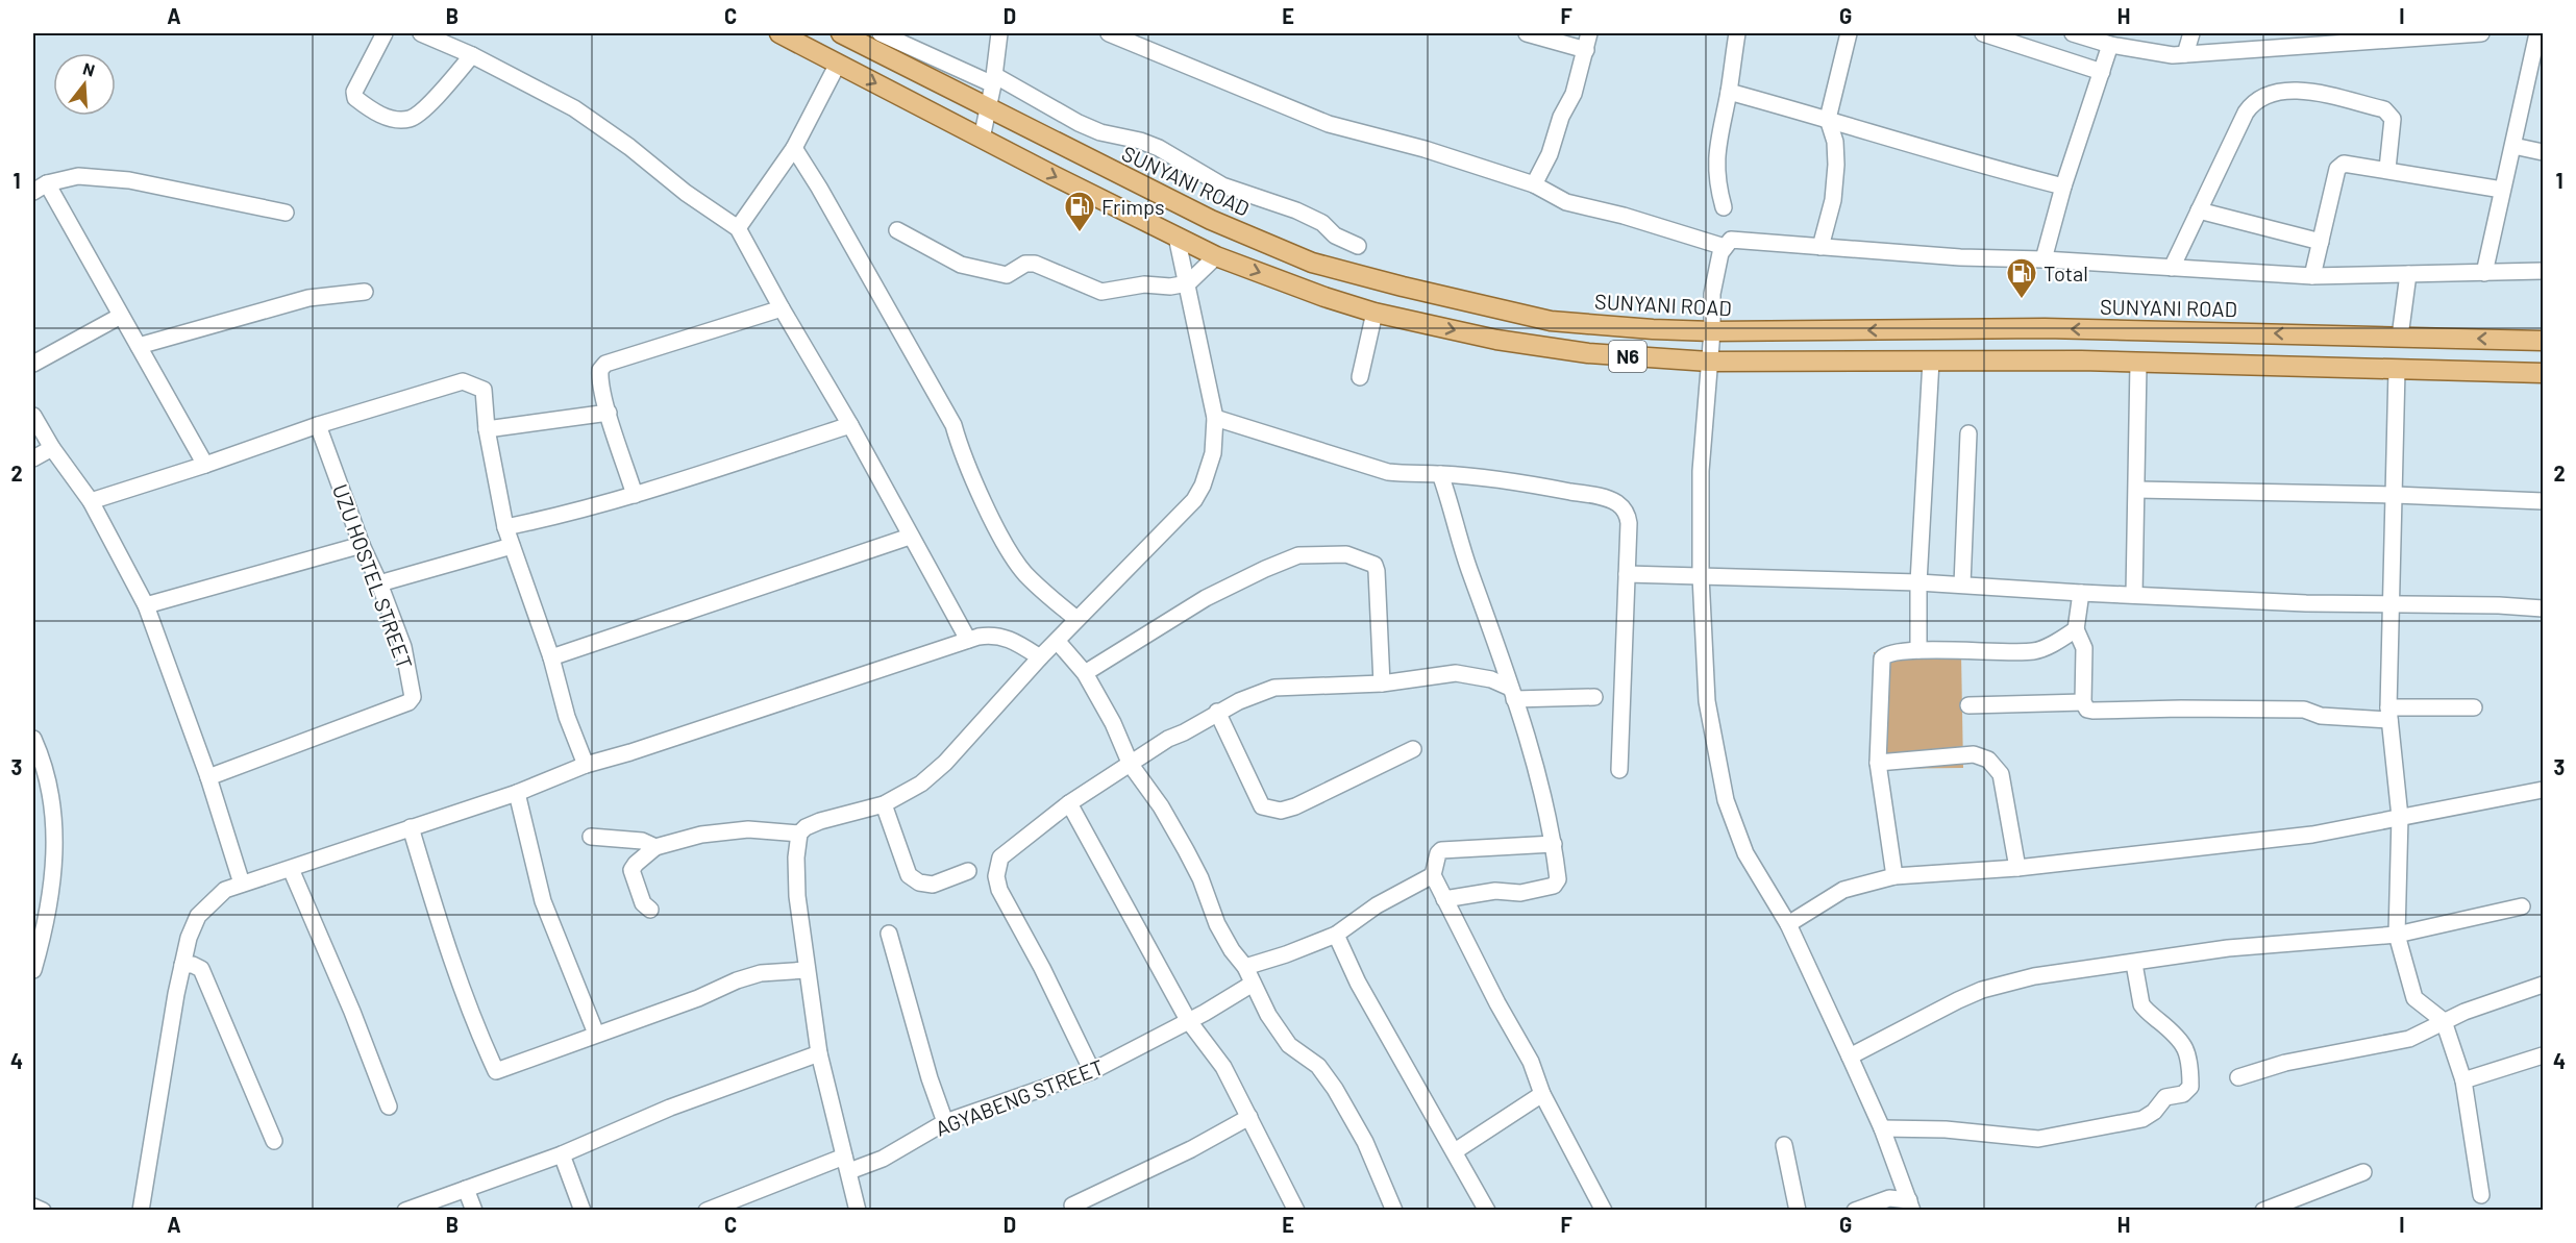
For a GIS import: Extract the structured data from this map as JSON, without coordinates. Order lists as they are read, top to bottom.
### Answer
{
  "streets": {
    "main road": ["SUNYANI ROAD", "N6"],
    "street": ["UZU HOSTEL STREET", "AGYABENG STREET"]
  },
  "places": {
    "fuel station": ["Frimps", "Total"]
  },
  "north": "top",
  "grid": {
    "columns": [
      "A",
      "B",
      "C",
      "D",
      "E",
      "F",
      "G",
      "H",
      "I"
    ],
    "rows": [
      "1",
      "2",
      "3",
      "4"
    ]
  }
}
